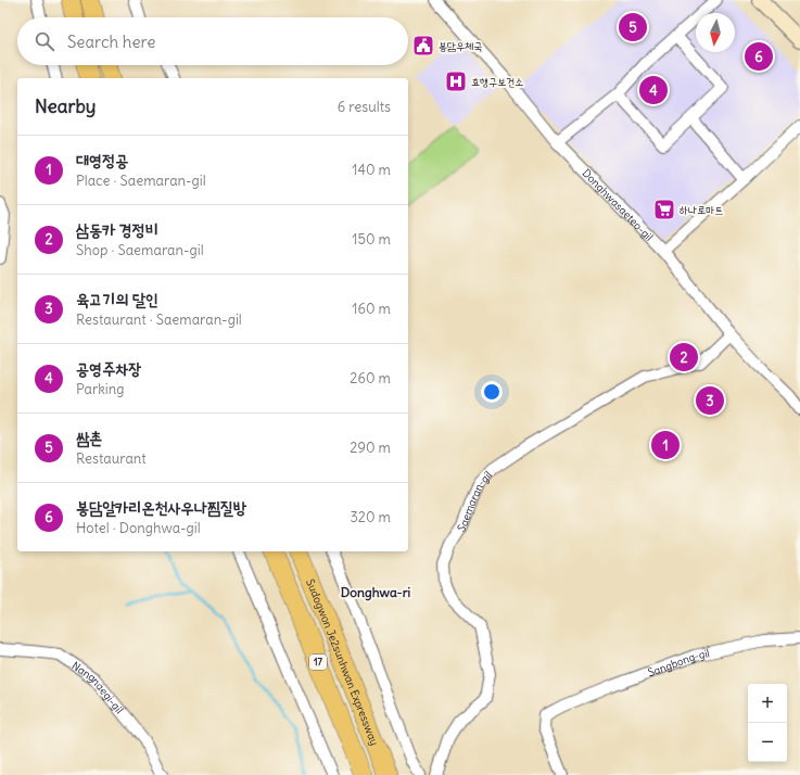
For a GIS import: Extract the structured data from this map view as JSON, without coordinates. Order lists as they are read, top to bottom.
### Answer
{
  "streets": {
    "highway": ["17", "Sudogwon Je2sunhwan Expressway"],
    "street": [
      "Donghwasaeteo-gil",
      "Saemaran-gil",
      "Sangbong-gil",
      "Nangnaegi-gil"
    ]
  },
  "crossings": [
    ["Donghwasaeteo-gil", "Saemaran-gil"]
  ],
  "districts": ["Donghwa-ri"],
  "places": {
    "public building": ["봉담우체국"],
    "hospital": ["효행구보건소"],
    "supermarket": ["하나로마트"]
  },
  "north": "bottom",
  "page": {
    "pins": [
      "5",
      "6",
      "4",
      "2",
      "3",
      "1"
    ],
    "search": "Search here",
    "heading": ["Nearby", "6 results"],
    "list": [
      {
        "mark": "1",
        "name": "대영정공",
        "note": "Place · Saemaran-gil",
        "value": "140 m"
      },
      {
        "mark": "2",
        "name": "삼동카 경정비",
        "note": "Shop · Saemaran-gil",
        "value": "150 m"
      },
      {
        "mark": "3",
        "name": "육고기의 달인",
        "note": "Restaurant · Saemaran-gil",
        "value": "160 m"
      },
      {
        "mark": "4",
        "name": "공영주차장",
        "note": "Parking",
        "value": "260 m"
      },
      {
        "mark": "5",
        "name": "쌈촌",
        "note": "Restaurant",
        "value": "290 m"
      },
      {
        "mark": "6",
        "name": "봉담알카리온천사우나찜질방",
        "note": "Hotel · Donghwa-gil",
        "value": "320 m"
      }
    ],
    "map_buttons": ["+", "−"]
  }
}
